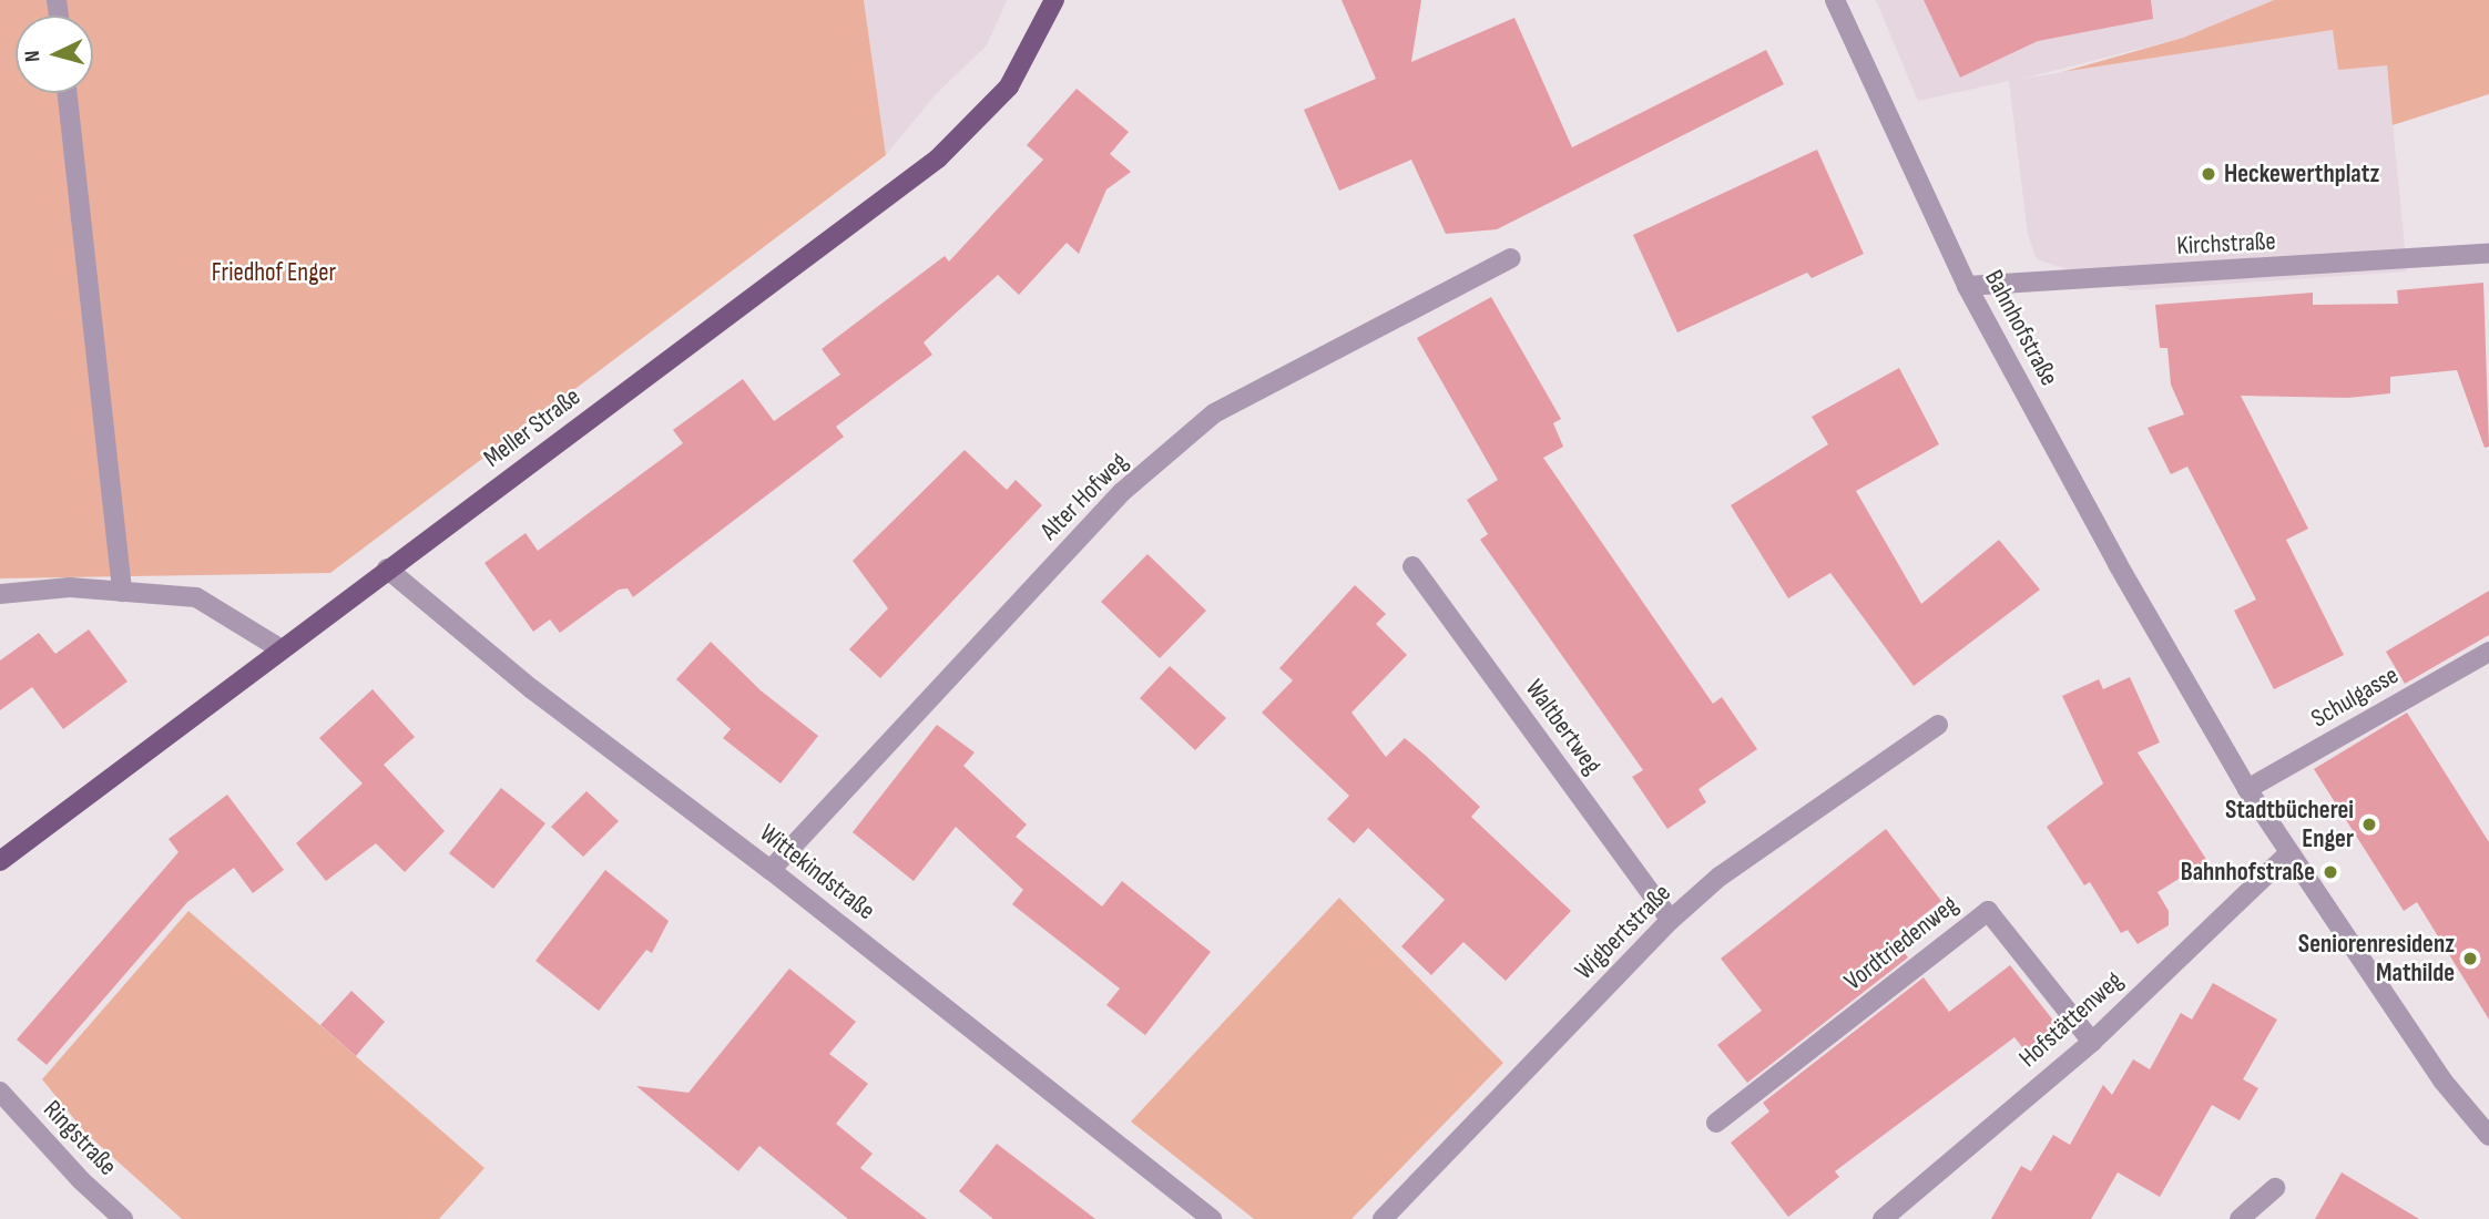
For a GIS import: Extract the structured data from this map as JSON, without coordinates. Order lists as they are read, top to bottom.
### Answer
{
  "streets": {
    "main road": ["Meller Straße"],
    "street": [
      "Kirchstraße",
      "Bahnhofstraße",
      "Alter Hofweg",
      "Schulgasse",
      "Waltbertweg",
      "Wittekindstraße",
      "Wigbertstraße",
      "Vordtriedenweg",
      "Hofstättenweg",
      "Ringstraße"
    ]
  },
  "crossings": [
    ["Kirchstraße", "Bahnhofstraße"],
    ["Bahnhofstraße", "Schulgasse"],
    ["Bahnhofstraße", "Hofstättenweg"],
    ["Meller Straße", "Wittekindstraße"],
    ["Alter Hofweg", "Wittekindstraße"],
    ["Waltbertweg", "Wigbertstraße"],
    ["Vordtriedenweg", "Hofstättenweg"]
  ],
  "parks": ["Friedhof Enger"],
  "places": [
    "Heckewerthplatz",
    "Stadtbücherei Enger",
    "Bahnhofstraße",
    "Seniorenresidenz Mathilde"
  ],
  "north": "left"
}
